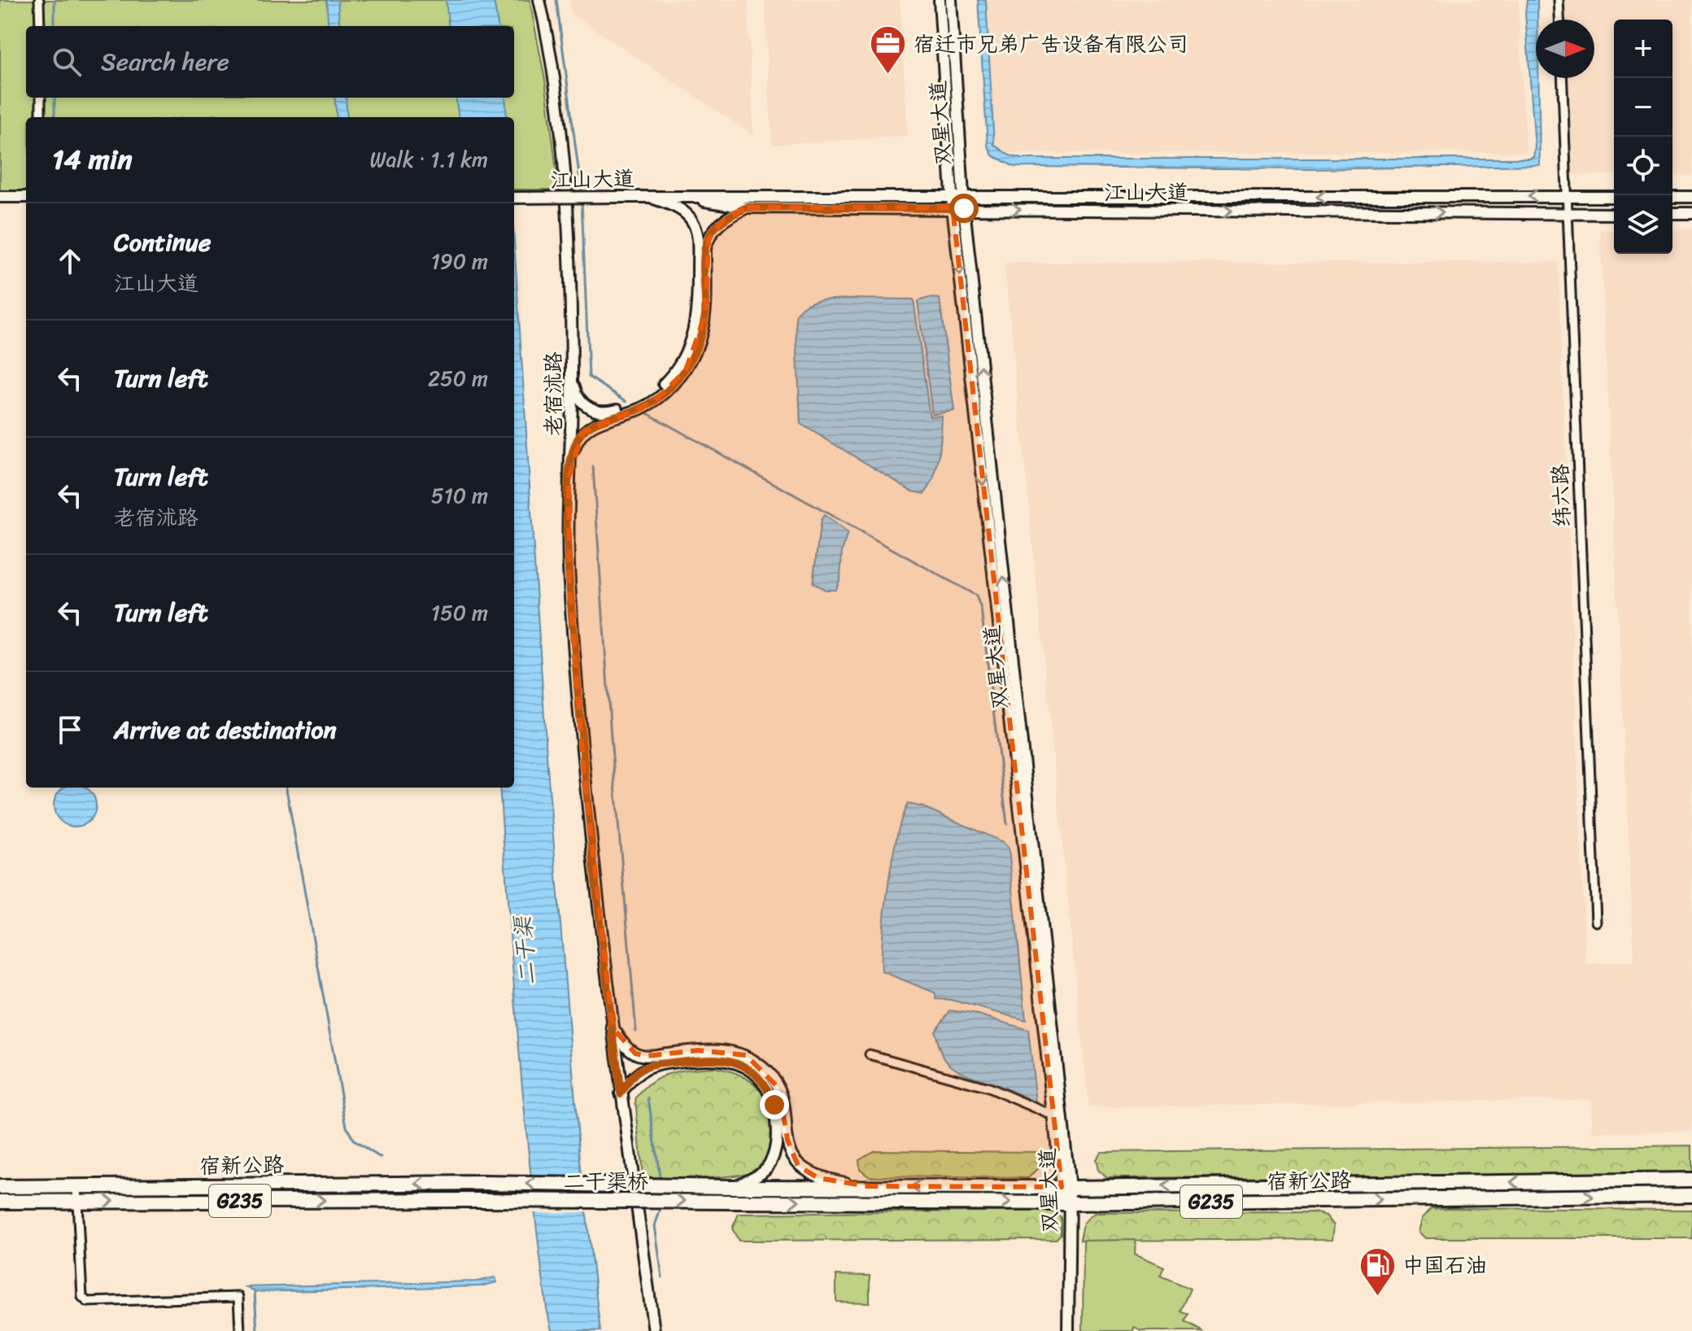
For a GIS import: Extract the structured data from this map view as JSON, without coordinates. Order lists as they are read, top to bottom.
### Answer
{
  "streets": {
    "highway": ["宿新公路", "二干渠桥", "G235"],
    "main road": ["双星大道", "江山大道", "老宿沭路"],
    "street": ["纬六路"]
  },
  "crossings": [
    ["双星大道", "江山大道"],
    ["双星大道", "宿新公路"],
    ["江山大道", "纬六路"],
    ["宿新公路", "二干渠桥"]
  ],
  "water": ["二干渠"],
  "places": {
    "office": ["宿迁市兄弟广告设备有限公司"],
    "fuel station": ["中国石油"]
  },
  "north": "right",
  "page": {
    "map_buttons": ["+", "−"],
    "search": "Search here",
    "heading": ["14 min", "Walk · 1.1 km"],
    "list": [
      ["Continue", "江山大道", "190 m"],
      ["Turn left", "250 m"],
      ["Turn left", "老宿沭路", "510 m"],
      ["Turn left", "150 m"],
      "Arrive at destination"
    ]
  }
}
